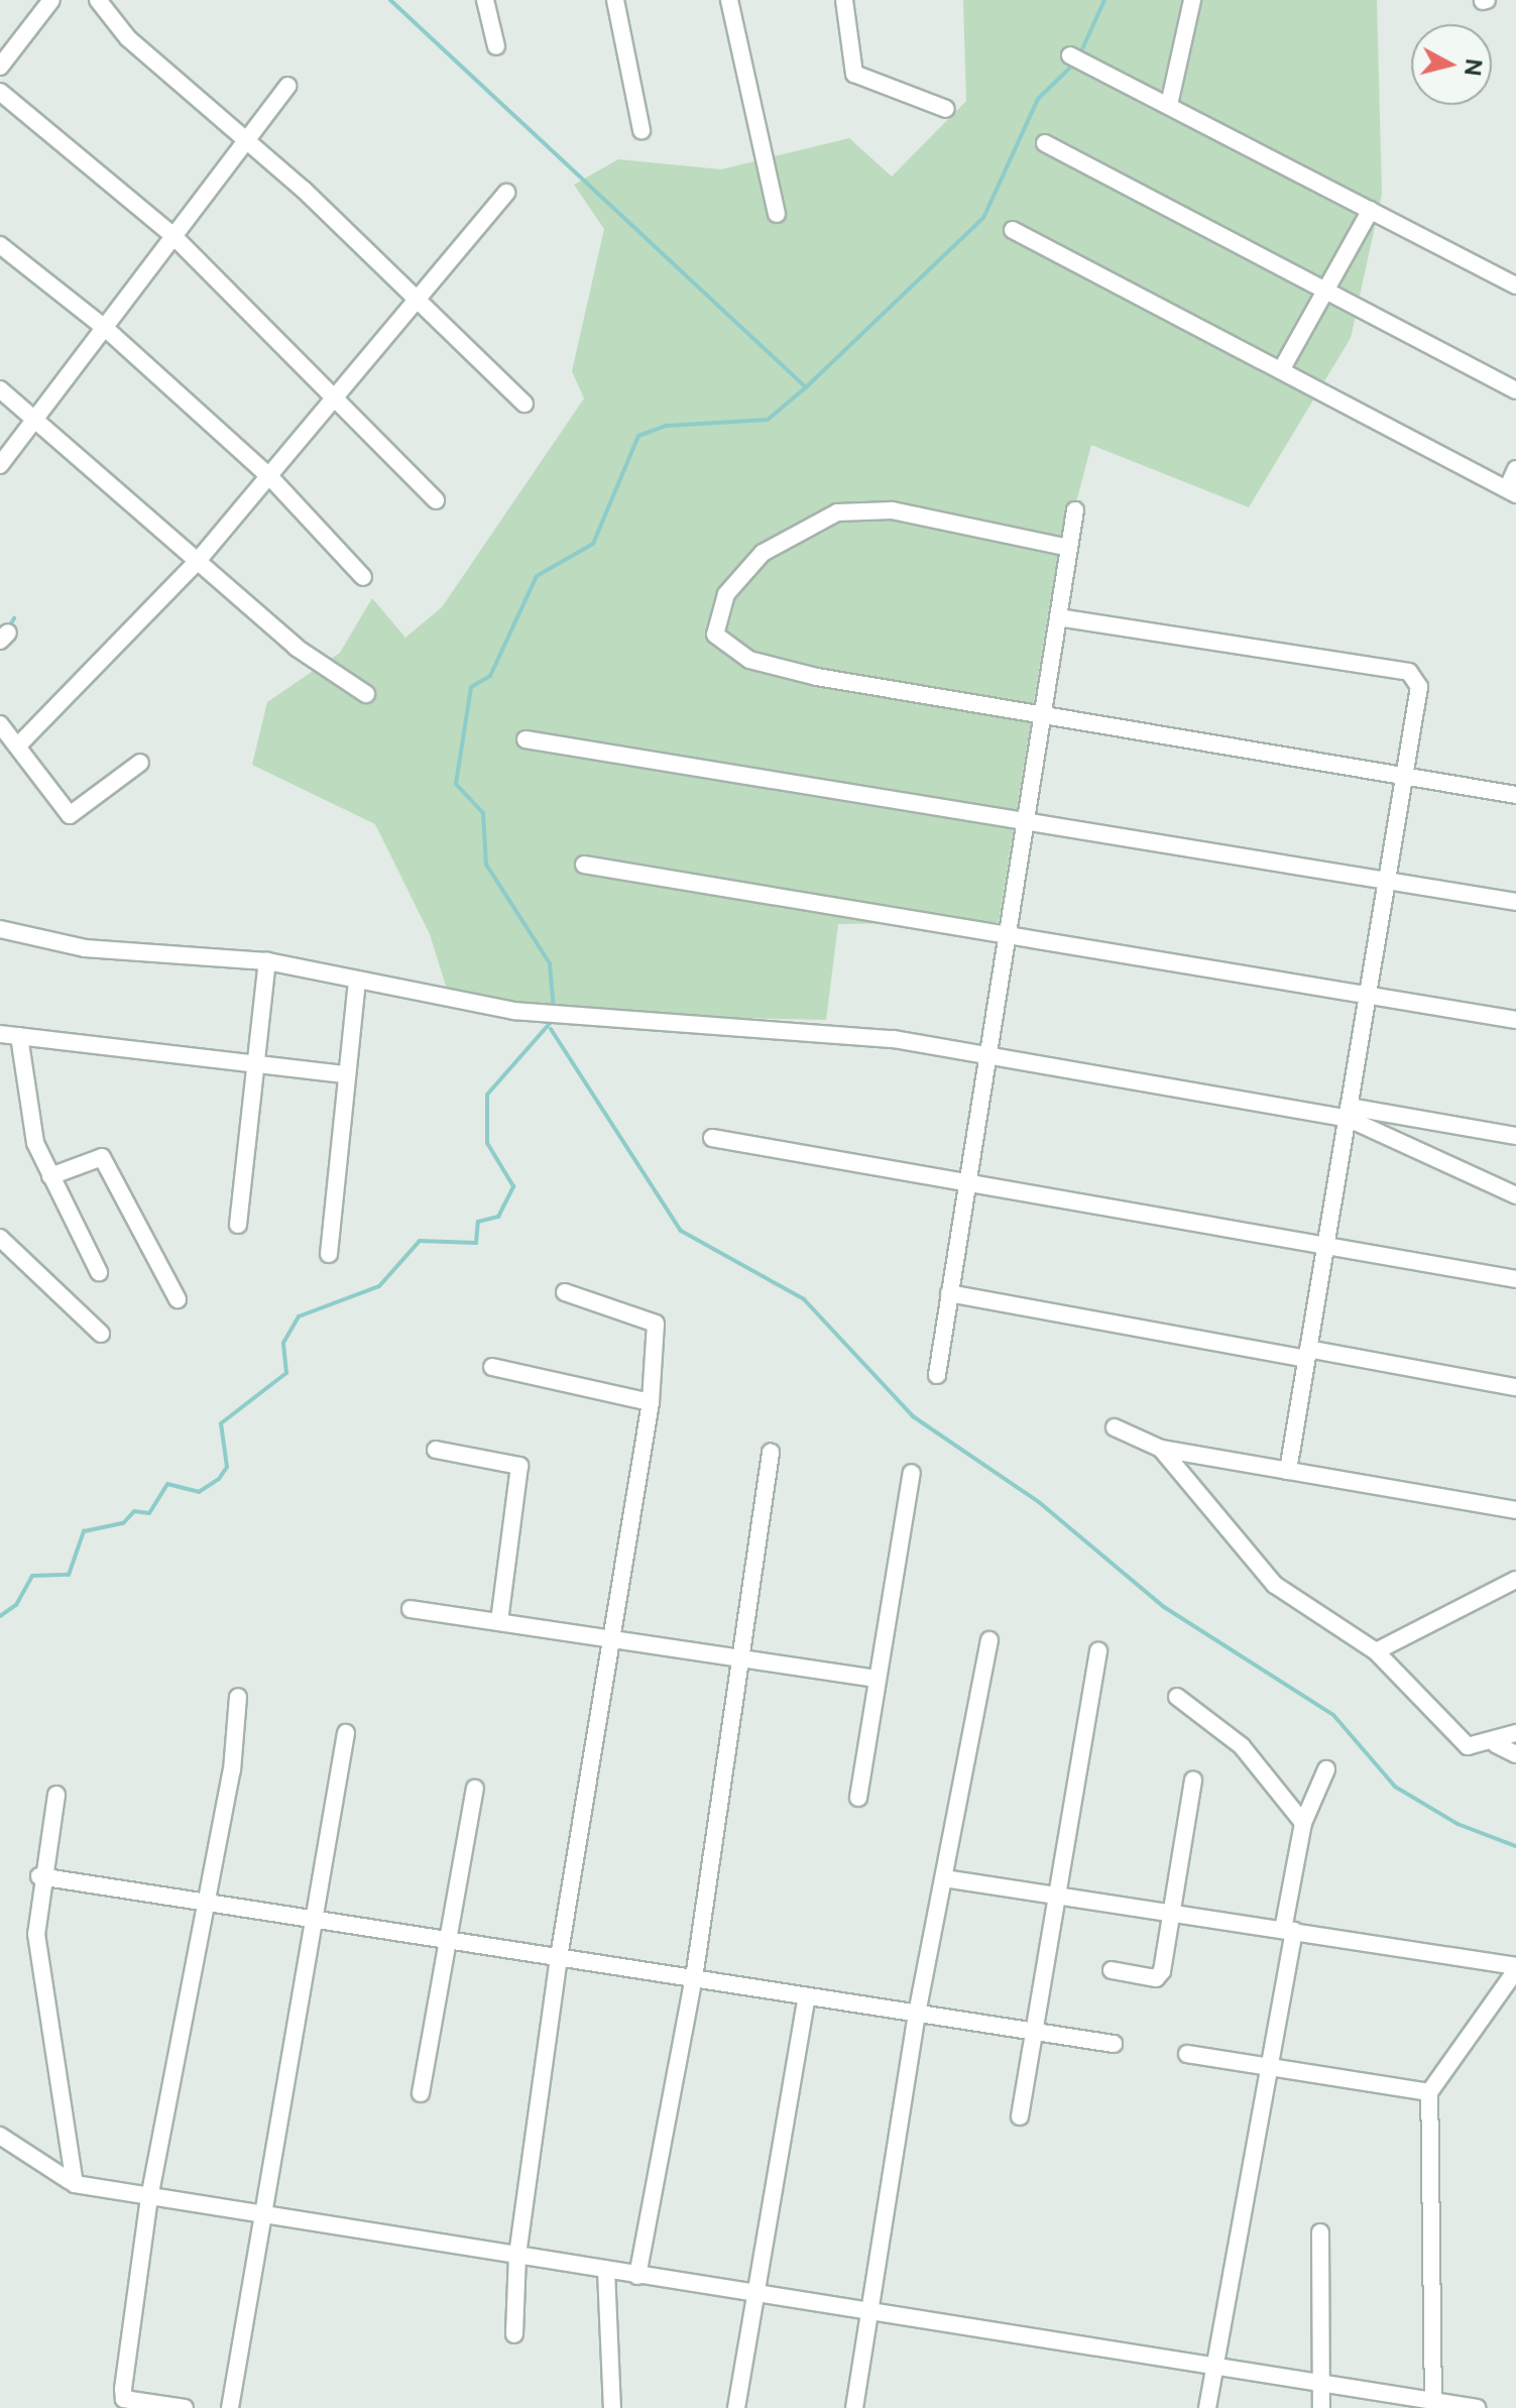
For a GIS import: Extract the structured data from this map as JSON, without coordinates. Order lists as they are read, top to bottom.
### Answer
{
  "north": "right"
}
